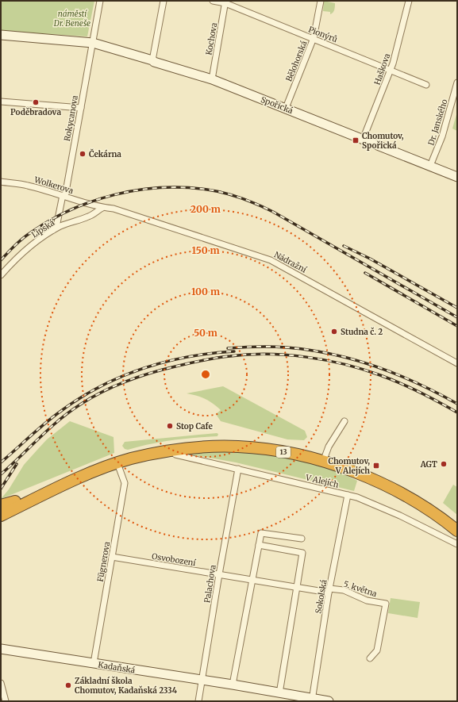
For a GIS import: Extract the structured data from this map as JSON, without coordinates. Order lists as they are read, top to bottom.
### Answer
{
  "streets": {
    "highway": ["13"],
    "street": [
      "Pionýrů",
      "Kochova",
      "Bělohorská",
      "Haškova",
      "Spořická",
      "Rokycanova",
      "Dr. Janského",
      "Wolkerova",
      "Lipská",
      "Nádražní",
      "V Alejích",
      "Osvobození",
      "Fügnerova",
      "Palachova",
      "5. května",
      "Sokolská",
      "Kadaňská"
    ]
  },
  "crossings": [
    ["Pionýrů", "Kochova"],
    ["Pionýrů", "Bělohorská"],
    ["Pionýrů", "Haškova"],
    ["Kochova", "Spořická"],
    ["Bělohorská", "Spořická"],
    ["Haškova", "Spořická"],
    ["Spořická", "Rokycanova"],
    ["Spořická", "Dr. Janského"],
    ["Rokycanova", "Wolkerova"],
    ["Rokycanova", "Lipská"],
    ["Wolkerova", "Lipská"],
    ["Wolkerova", "Nádražní"],
    ["Lipská", "Nádražní"],
    ["13", "Fügnerova"],
    ["V Alejích", "Palachova"],
    ["V Alejích", "Sokolská"],
    ["Osvobození", "Fügnerova"],
    ["Osvobození", "Palachova"],
    ["Osvobození", "5. května"],
    ["Osvobození", "Sokolská"],
    ["Fügnerova", "Kadaňská"],
    ["Palachova", "Kadaňská"],
    ["5. května", "Sokolská"],
    ["Sokolská", "Kadaňská"]
  ],
  "parks": ["náměstí Dr. Beneše"],
  "places": {
    "other": [
      "Poděbradova",
      "Čekárna",
      "Studna č. 2",
      "Stop Cafe",
      "AGT",
      "Základní škola Chomutov, Kadaňská 2334"
    ],
    "transit": ["Chomutov, Spořická", "Chomutov, V Alejích"]
  },
  "rings": [
    "200 m",
    "150 m",
    "100 m",
    "50 m"
  ]
}
